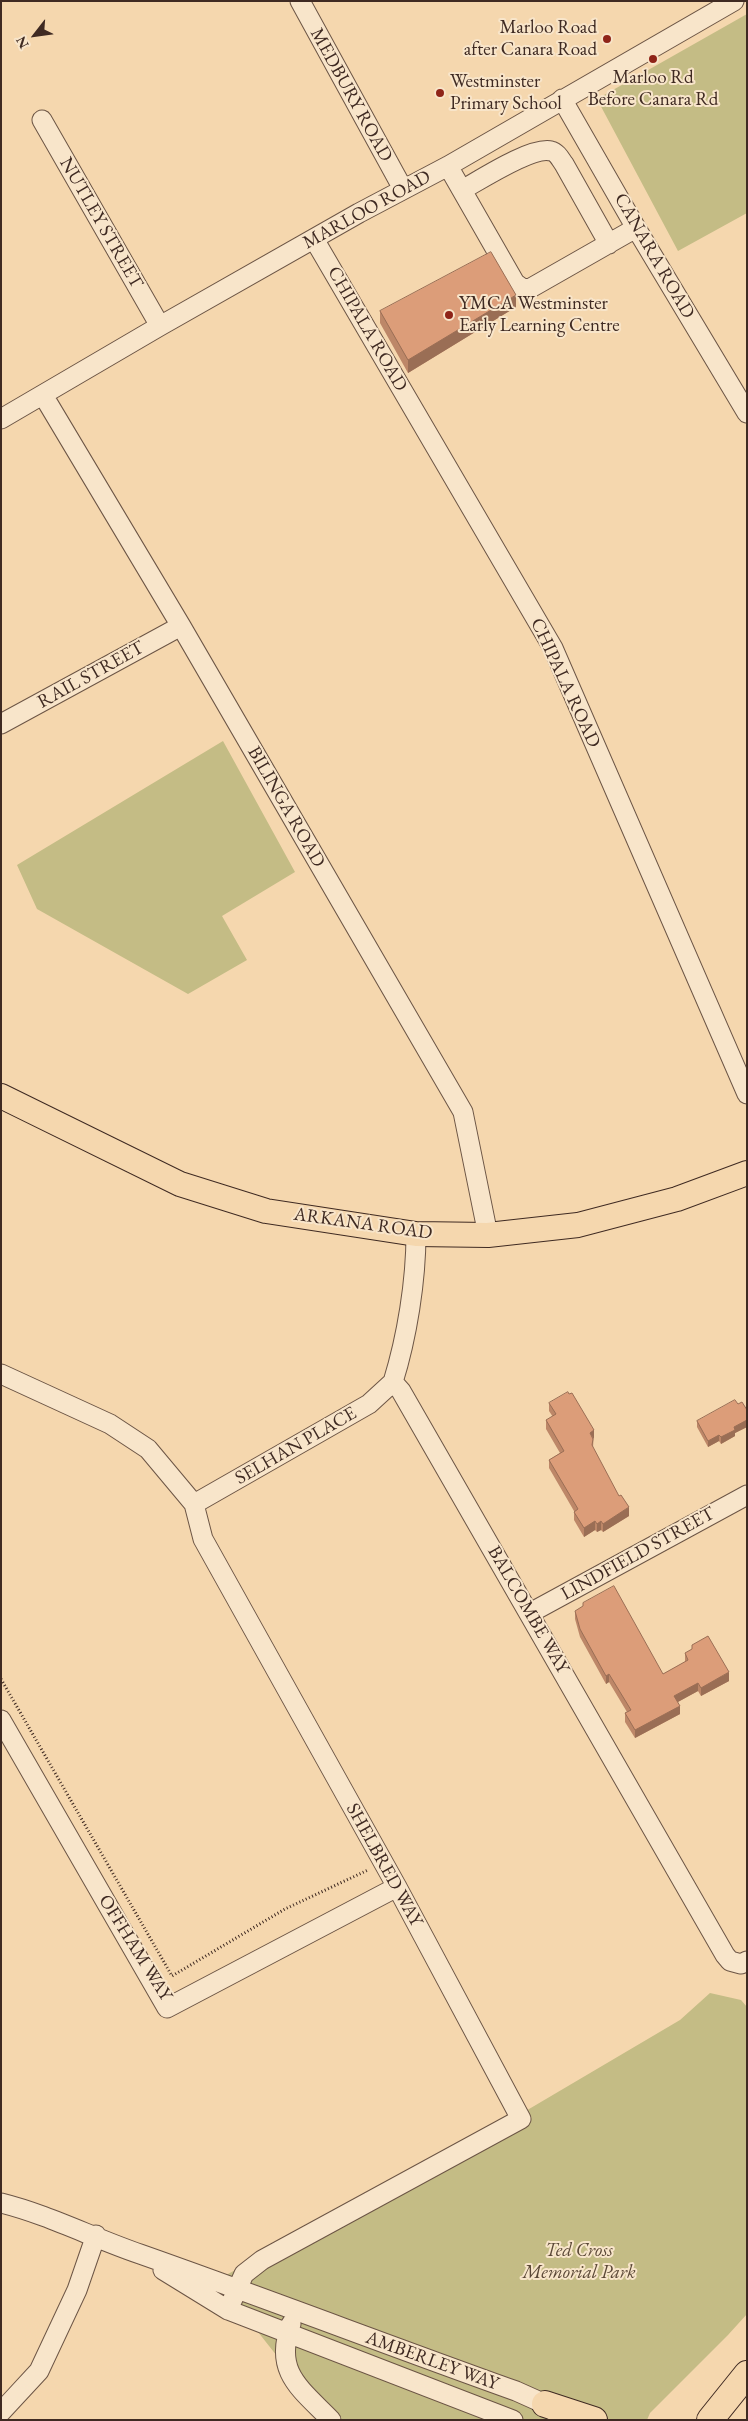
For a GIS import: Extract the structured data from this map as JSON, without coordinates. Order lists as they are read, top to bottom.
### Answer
{
  "streets": {
    "main road": ["ARKANA ROAD"],
    "street": [
      "MEDBURY ROAD",
      "MARLOO ROAD",
      "NUTLEY STREET",
      "CANARA ROAD",
      "CHIPALA ROAD",
      "RAIL STREET",
      "BILINGA ROAD",
      "SELHAN PLACE",
      "LINDFIELD STREET",
      "BALCOMBE WAY",
      "SHELBRED WAY",
      "OFFHAM WAY",
      "AMBERLEY WAY"
    ]
  },
  "crossings": [
    ["MEDBURY ROAD", "MARLOO ROAD"],
    ["MARLOO ROAD", "NUTLEY STREET"],
    ["MARLOO ROAD", "CANARA ROAD"],
    ["MARLOO ROAD", "CHIPALA ROAD"],
    ["MARLOO ROAD", "BILINGA ROAD"],
    ["RAIL STREET", "BILINGA ROAD"],
    ["BILINGA ROAD", "ARKANA ROAD"],
    ["SELHAN PLACE", "BALCOMBE WAY"],
    ["SELHAN PLACE", "SHELBRED WAY"],
    ["LINDFIELD STREET", "BALCOMBE WAY"],
    ["SHELBRED WAY", "OFFHAM WAY"],
    ["SHELBRED WAY", "AMBERLEY WAY"]
  ],
  "parks": ["Ted Cross Memorial Park"],
  "places": [
    "Marloo Road after Canara Road",
    "Marloo Rd Before Canara Rd",
    "Westminster Primary School",
    "YMCA Westminster Early Learning Centre"
  ],
  "north": "bottom left"
}
